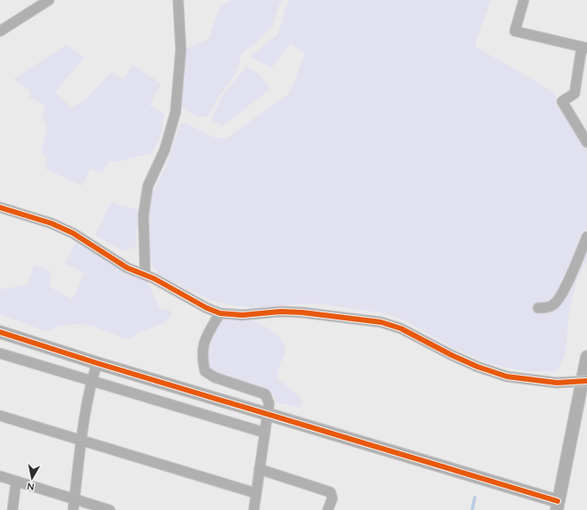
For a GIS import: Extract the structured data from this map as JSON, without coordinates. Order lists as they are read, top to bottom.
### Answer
{
  "north": "bottom"
}
